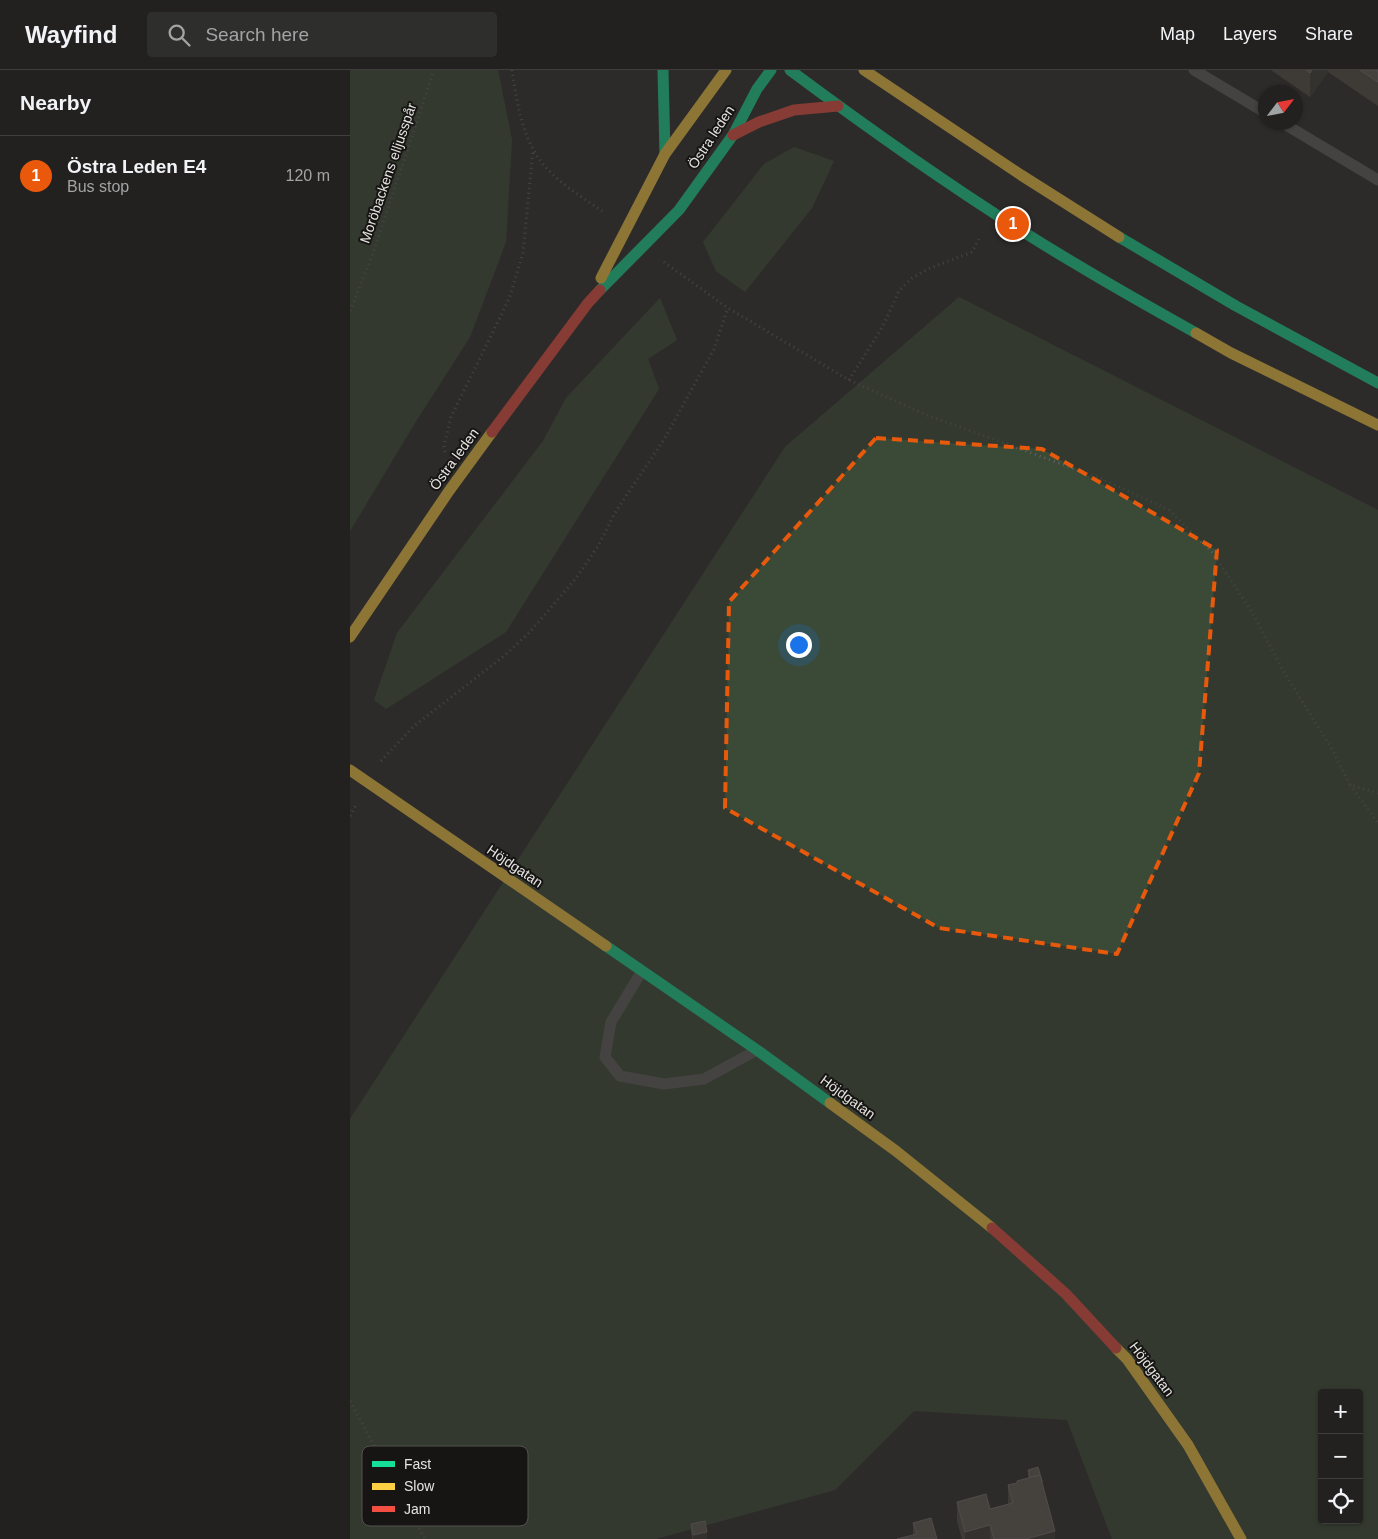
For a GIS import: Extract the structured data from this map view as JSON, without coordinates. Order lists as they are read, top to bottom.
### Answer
{
  "streets": {
    "main road": ["Östra leden", "Höjdgatan"],
    "path": ["Moröbackens elljusspår"]
  },
  "legend": ["Fast", "Slow", "Jam"],
  "north": "top right",
  "page": {
    "header": "Wayfind",
    "search": "Search here",
    "nav": ["Map", "Layers", "Share"],
    "heading": "Nearby",
    "list": [
      {
        "mark": "1",
        "name": "Östra Leden E4",
        "note": "Bus stop",
        "value": "120 m"
      }
    ],
    "pins": "1",
    "map_buttons": ["+", "−"]
  }
}
